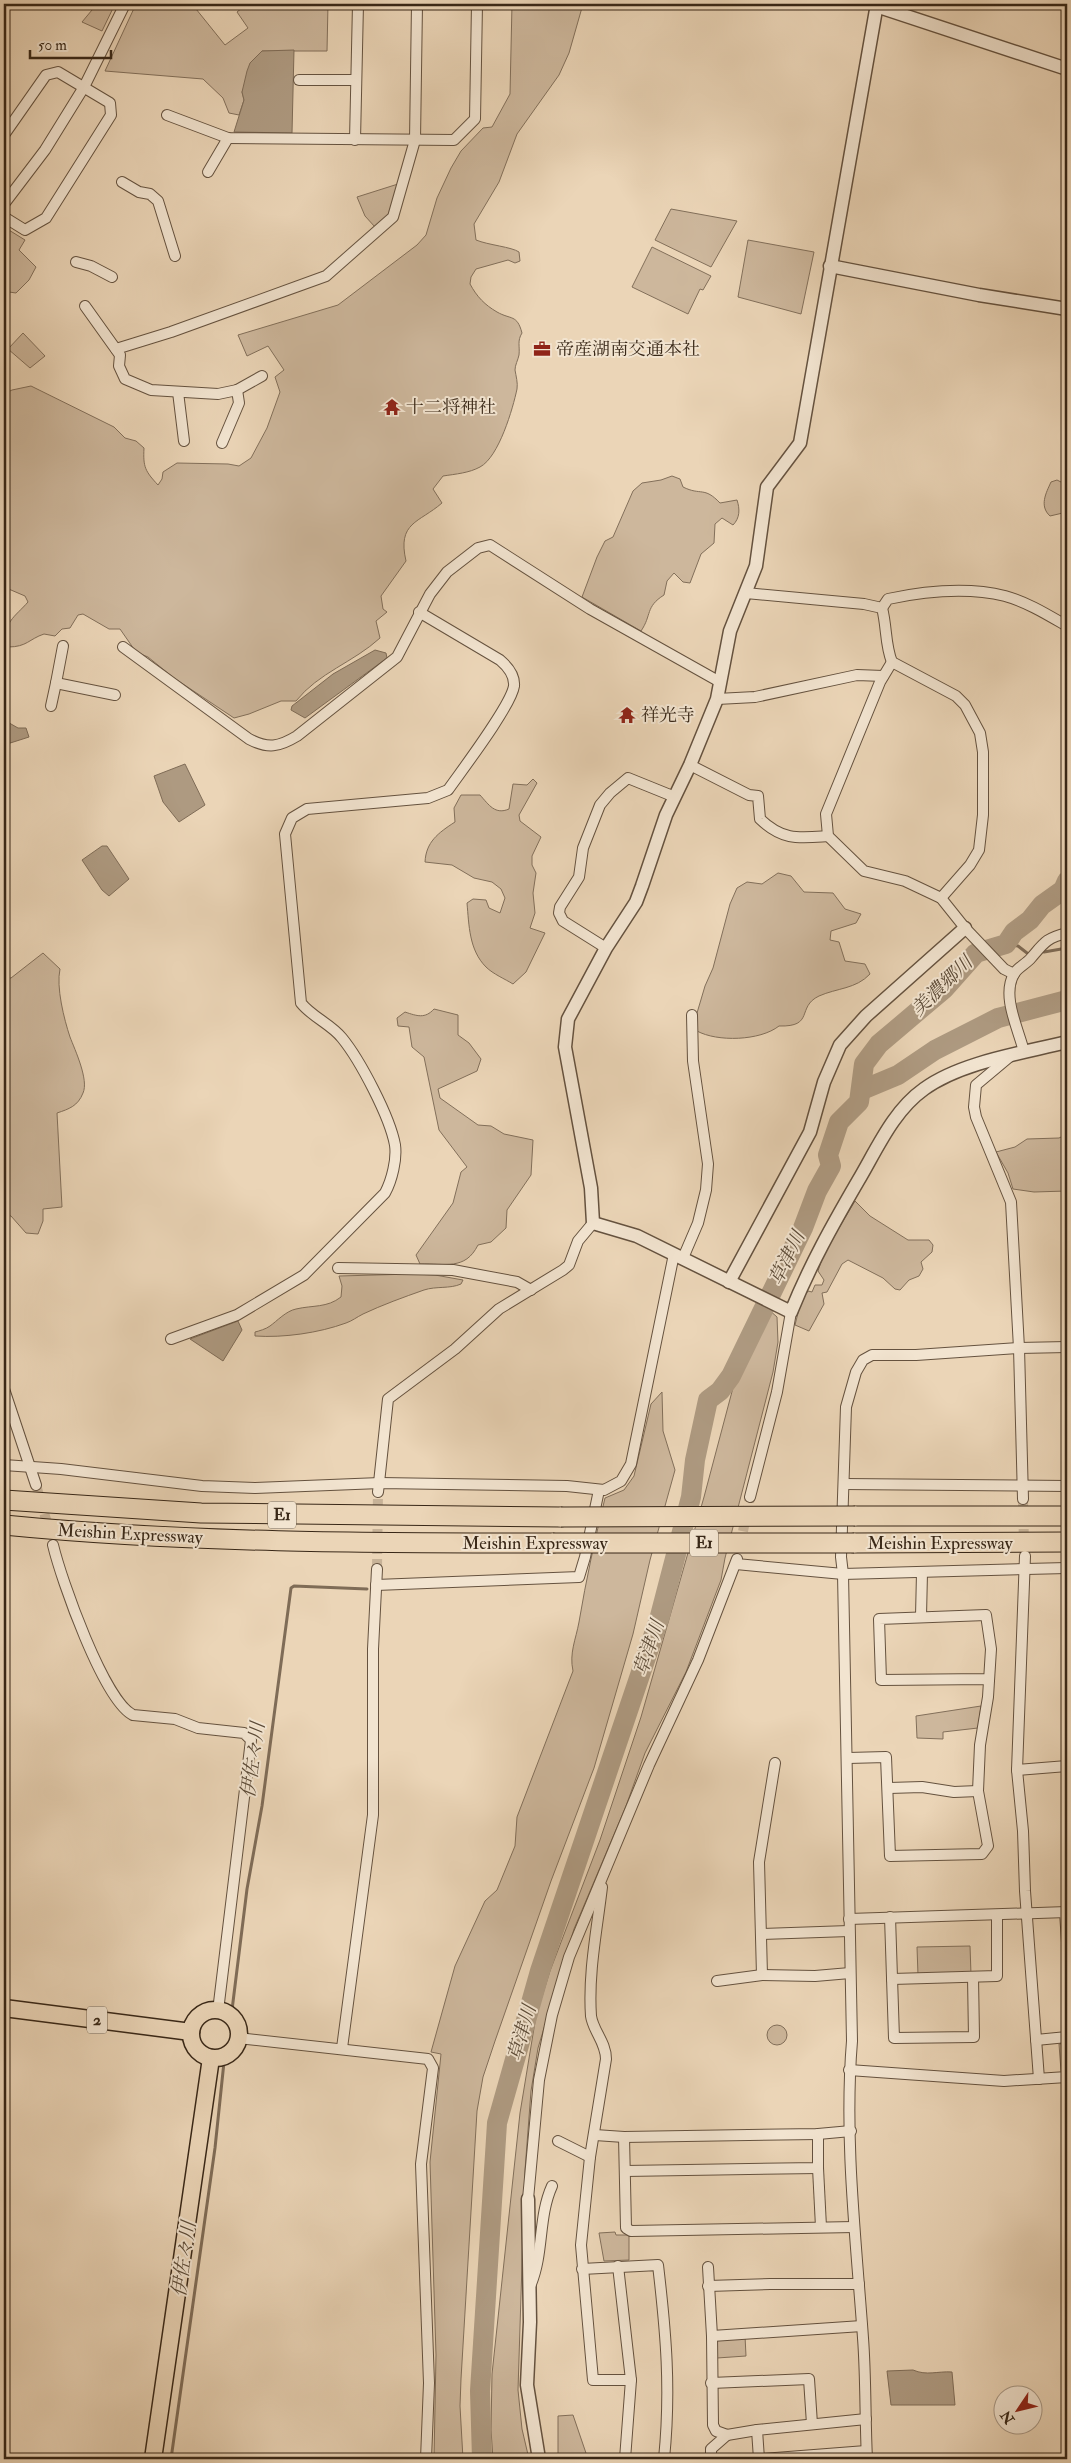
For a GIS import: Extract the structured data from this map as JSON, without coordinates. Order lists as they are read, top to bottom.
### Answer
{
  "streets": {
    "highway": ["E1", "Meishin Expressway"],
    "main road": ["2"]
  },
  "water": ["美濃郷川", "草津川", "伊佐々川"],
  "places": {
    "office": ["帝産湖南交通本社"],
    "temple": ["十二将神社", "祥光寺"]
  },
  "scale_bar": "50 m",
  "north": "bottom left"
}
